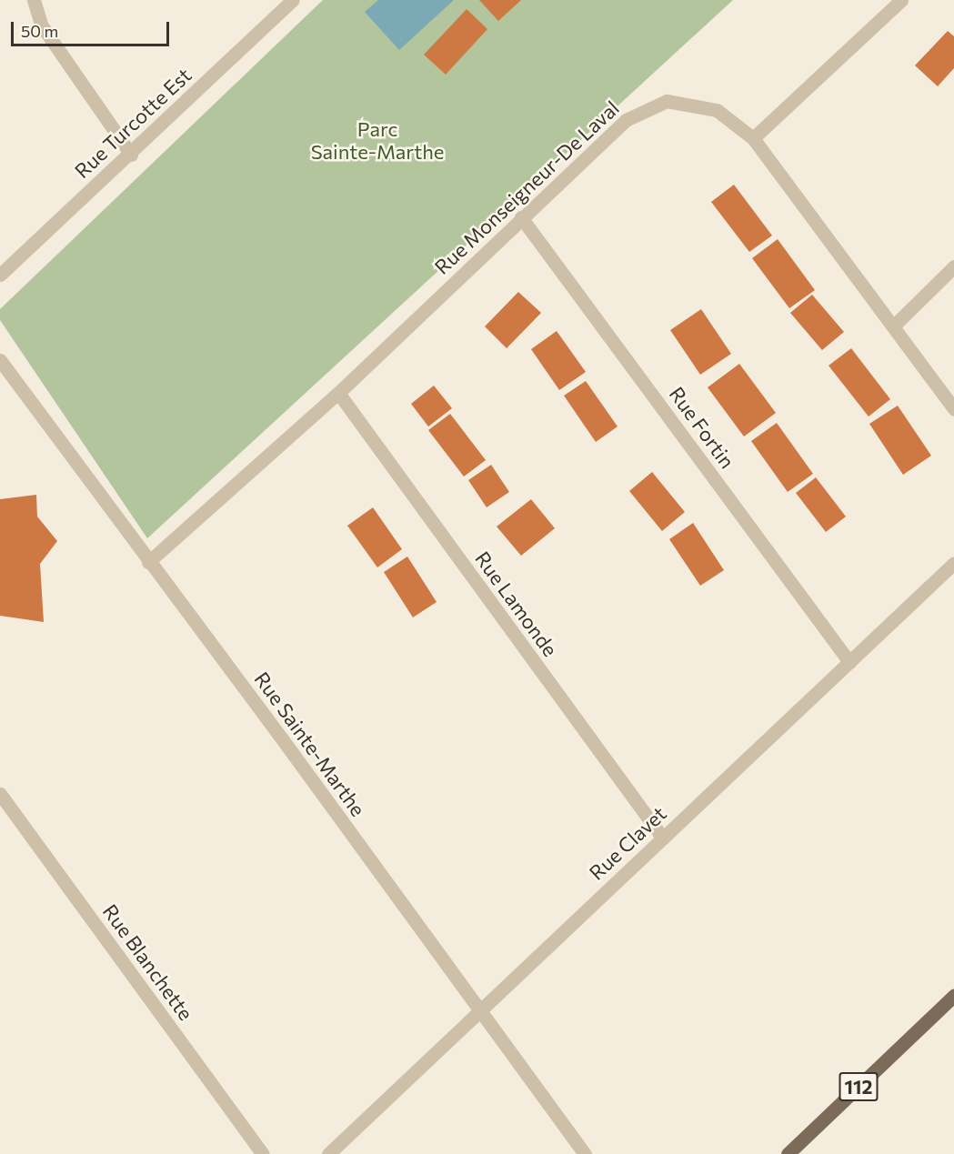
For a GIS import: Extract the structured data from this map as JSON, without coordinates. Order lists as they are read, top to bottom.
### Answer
{
  "streets": {
    "main road": ["112"],
    "street": [
      "Rue Turcotte Est",
      "Rue Monseigneur-De Laval",
      "Rue Fortin",
      "Rue Lamonde",
      "Rue Sainte-Marthe",
      "Rue Clavet",
      "Rue Blanchette"
    ]
  },
  "crossings": [
    ["Rue Monseigneur-De Laval", "Rue Fortin"],
    ["Rue Monseigneur-De Laval", "Rue Lamonde"],
    ["Rue Monseigneur-De Laval", "Rue Sainte-Marthe"],
    ["Rue Fortin", "Rue Clavet"],
    ["Rue Lamonde", "Rue Clavet"],
    ["Rue Sainte-Marthe", "Rue Clavet"]
  ],
  "parks": ["Parc Sainte-Marthe"],
  "scale_bar": "50 m"
}
